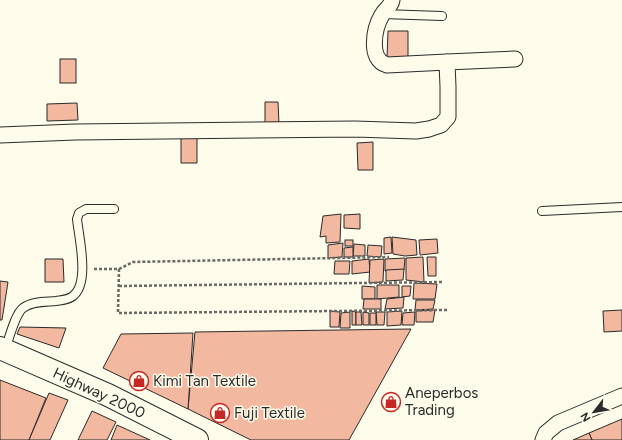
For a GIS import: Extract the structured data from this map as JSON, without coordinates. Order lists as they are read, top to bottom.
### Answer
{
  "streets": {
    "main road": ["Highway 2000"]
  },
  "places": {
    "shop": ["Kimi Tan Textile", "Aneperbos Trading", "Fuji Textile"]
  },
  "north": "bottom left"
}
